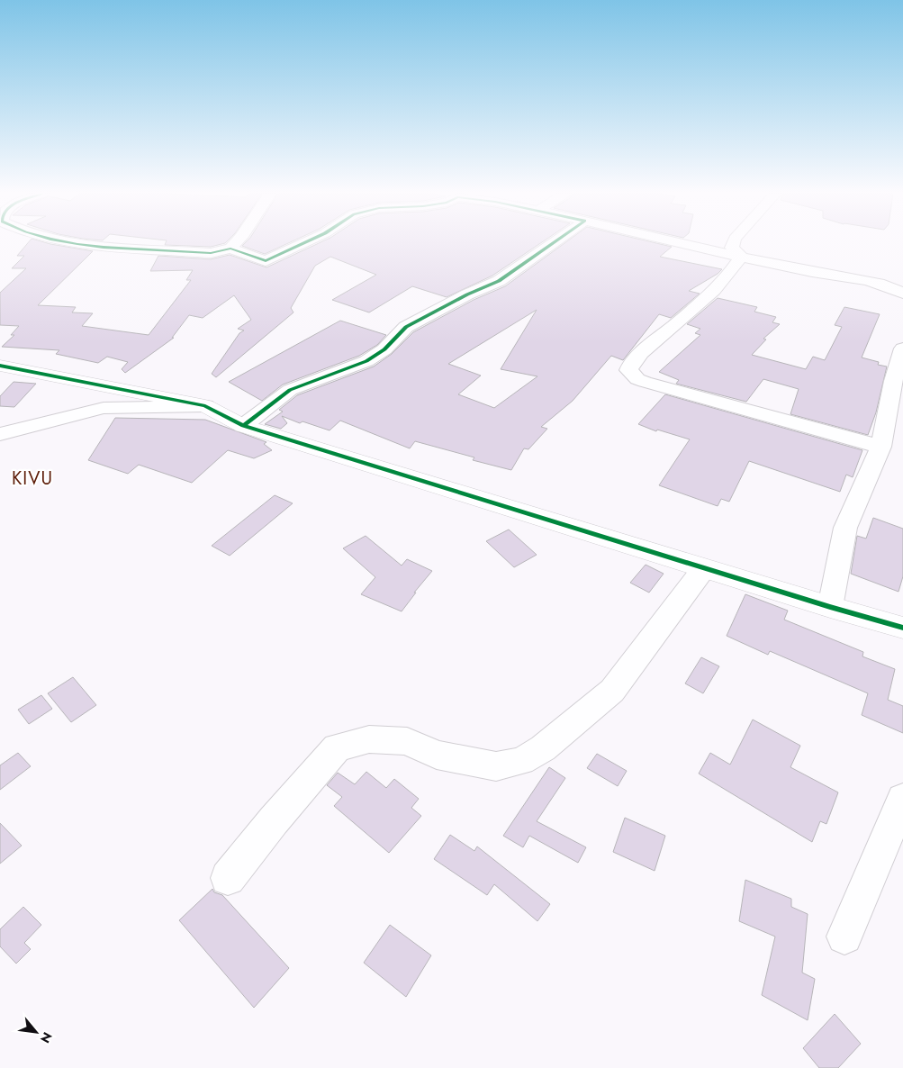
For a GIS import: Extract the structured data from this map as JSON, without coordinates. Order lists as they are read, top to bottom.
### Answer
{
  "districts": ["KIVU"],
  "north": "bottom right"
}
